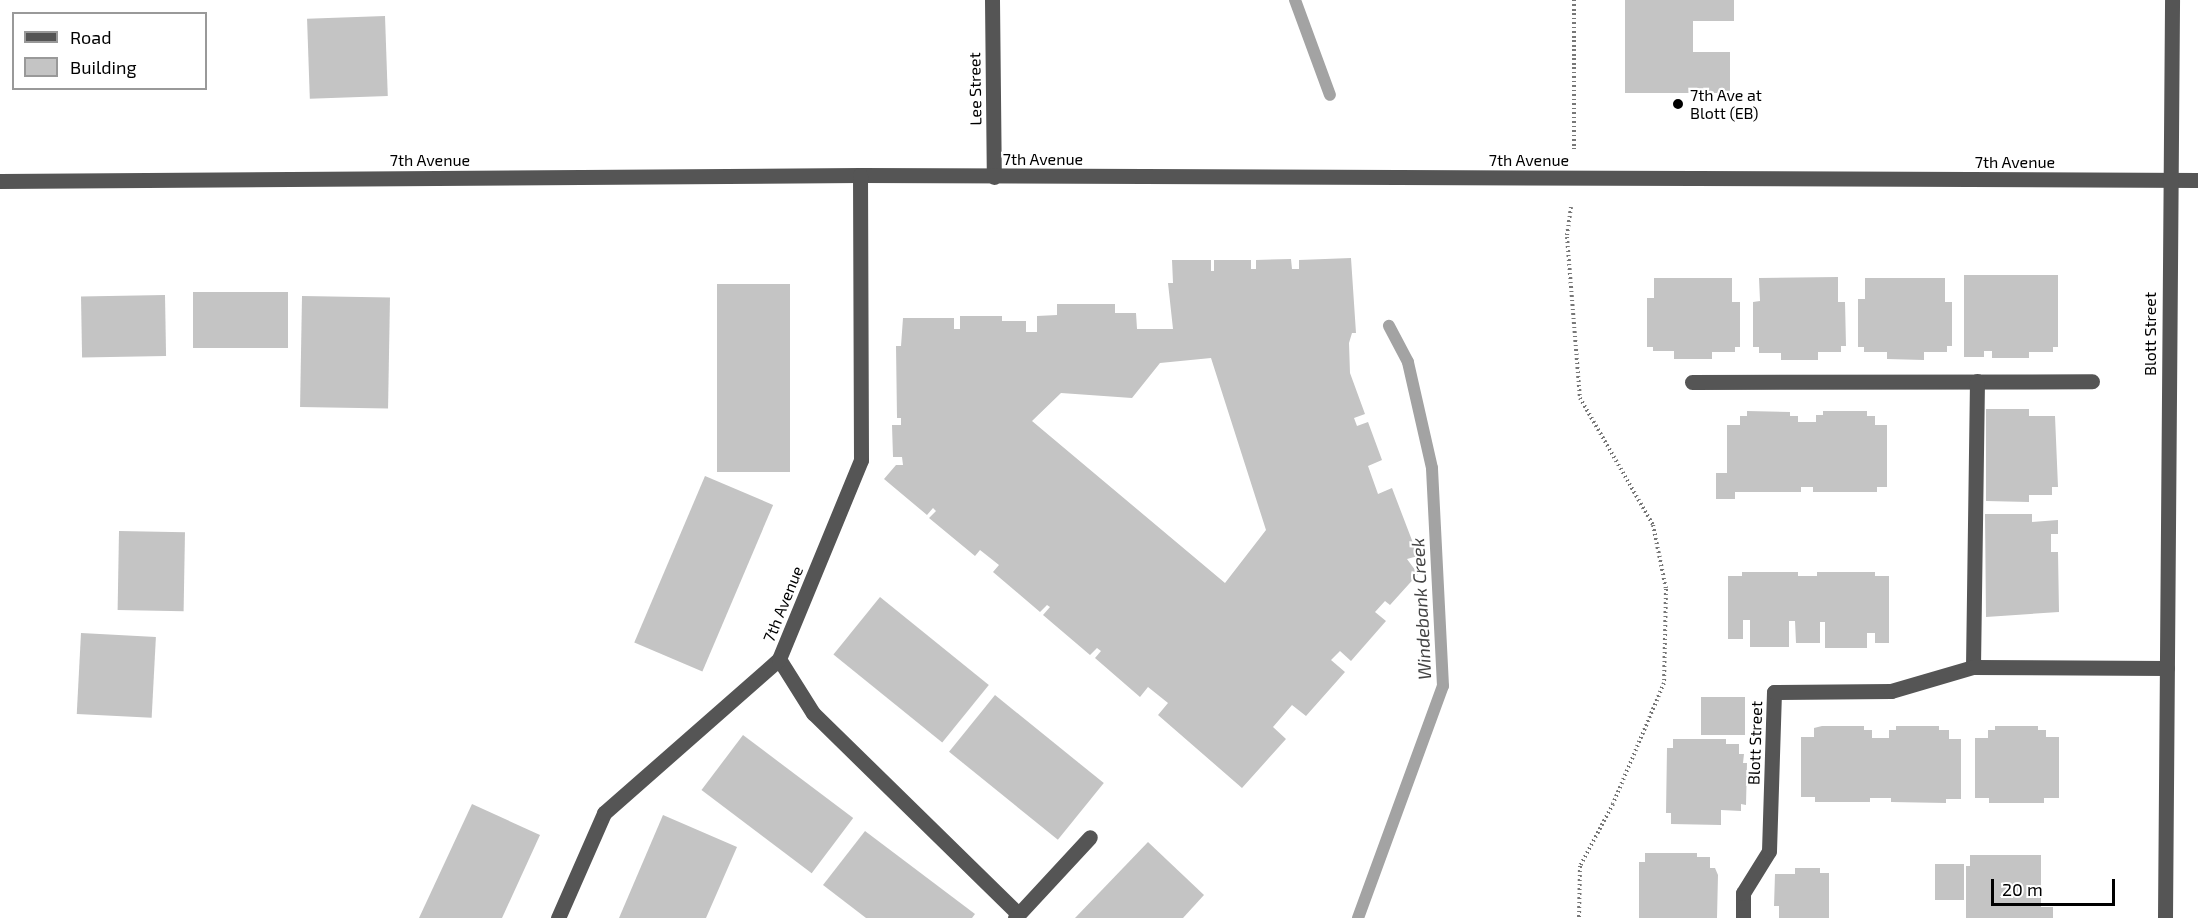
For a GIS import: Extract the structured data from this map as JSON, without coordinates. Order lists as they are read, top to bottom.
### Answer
{
  "streets": {
    "street": ["Lee Street", "7th Avenue", "Blott Street"]
  },
  "crossings": [
    ["Lee Street", "7th Avenue"],
    ["7th Avenue", "Blott Street"]
  ],
  "water": ["Windebank Creek"],
  "places": ["7th Ave at Blott (EB)"],
  "legend": ["Road", "Building"],
  "scale_bar": "20 m"
}
